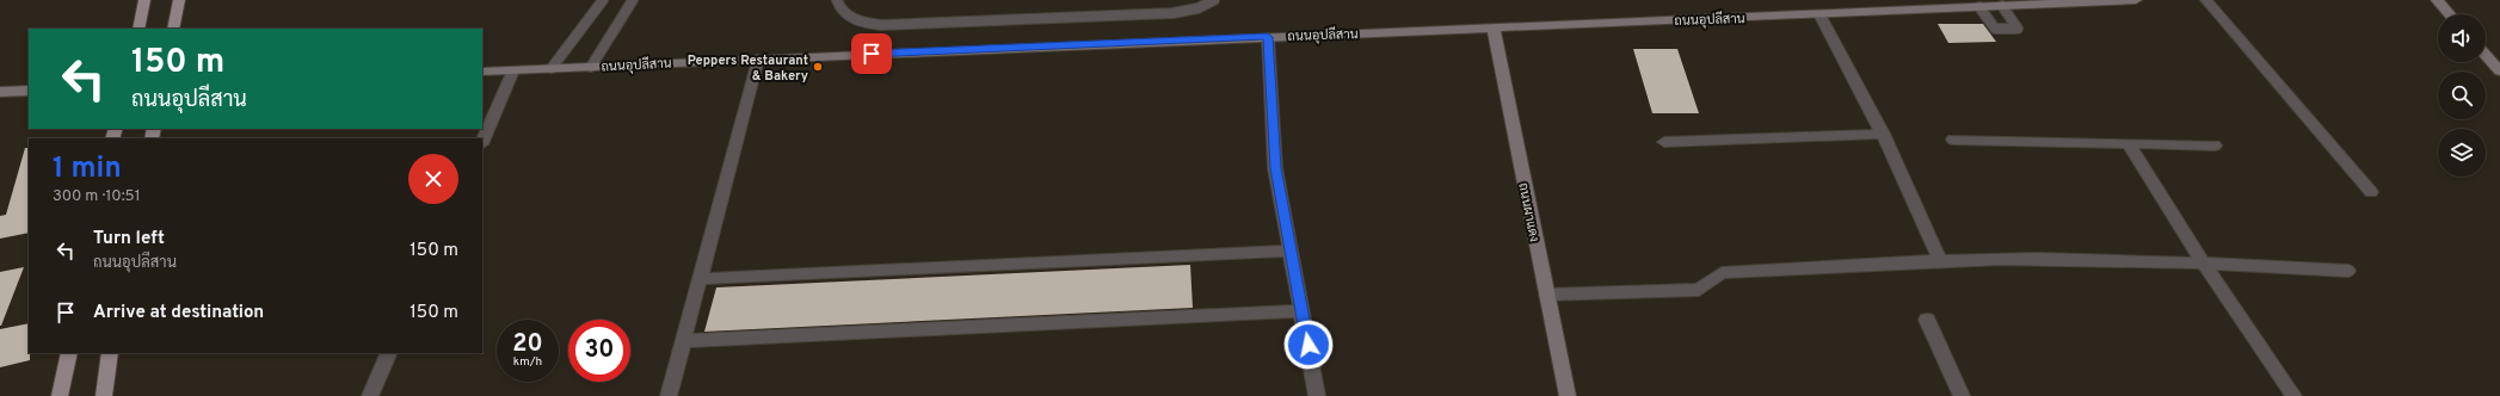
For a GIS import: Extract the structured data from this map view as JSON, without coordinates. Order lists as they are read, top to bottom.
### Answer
{
  "streets": {
    "main road": ["ถนนอุปลีสาน", "ถนนผาแดง"]
  },
  "crossings": [
    ["ถนนอุปลีสาน", "ถนนผาแดง"]
  ],
  "places": ["Peppers Restaurant & Bakery"],
  "page": {
    "turn": ["150 m", "ถนนอุปลีสาน"],
    "heading": ["1 min", "300 m · 10:51"],
    "list": [
      {
        "name": "Turn left",
        "note": "ถนนอุปลีสาน",
        "value": "150 m"
      },
      {
        "name": "Arrive at destination",
        "value": "150 m"
      }
    ],
    "speed": "20 km/h",
    "limit": "30"
  }
}
